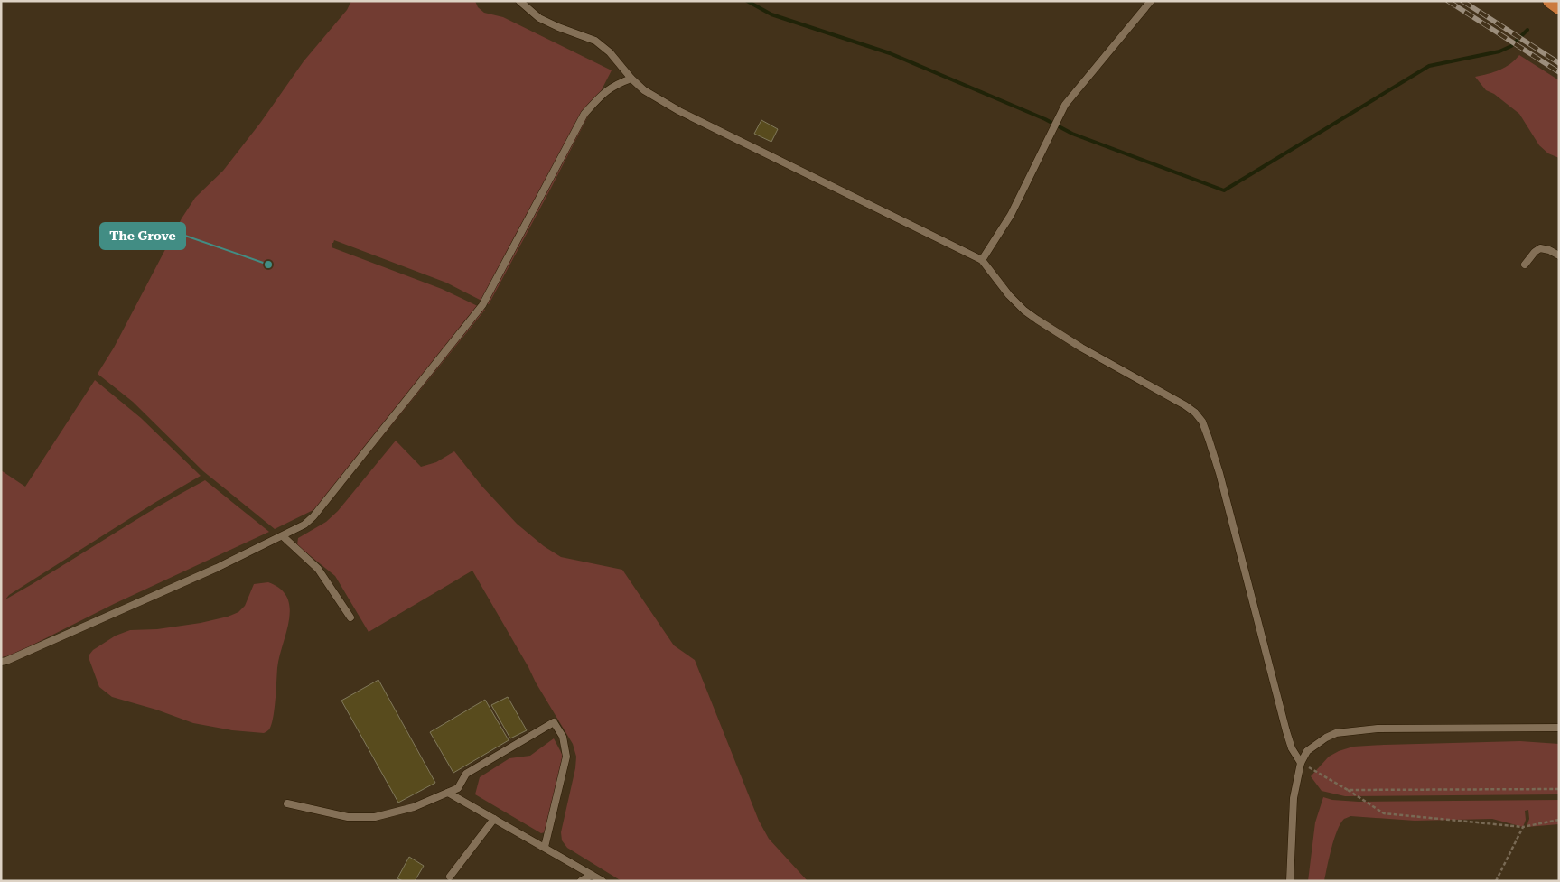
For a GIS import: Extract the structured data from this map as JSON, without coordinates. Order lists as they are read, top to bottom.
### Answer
{
  "places": ["The Grove"]
}
